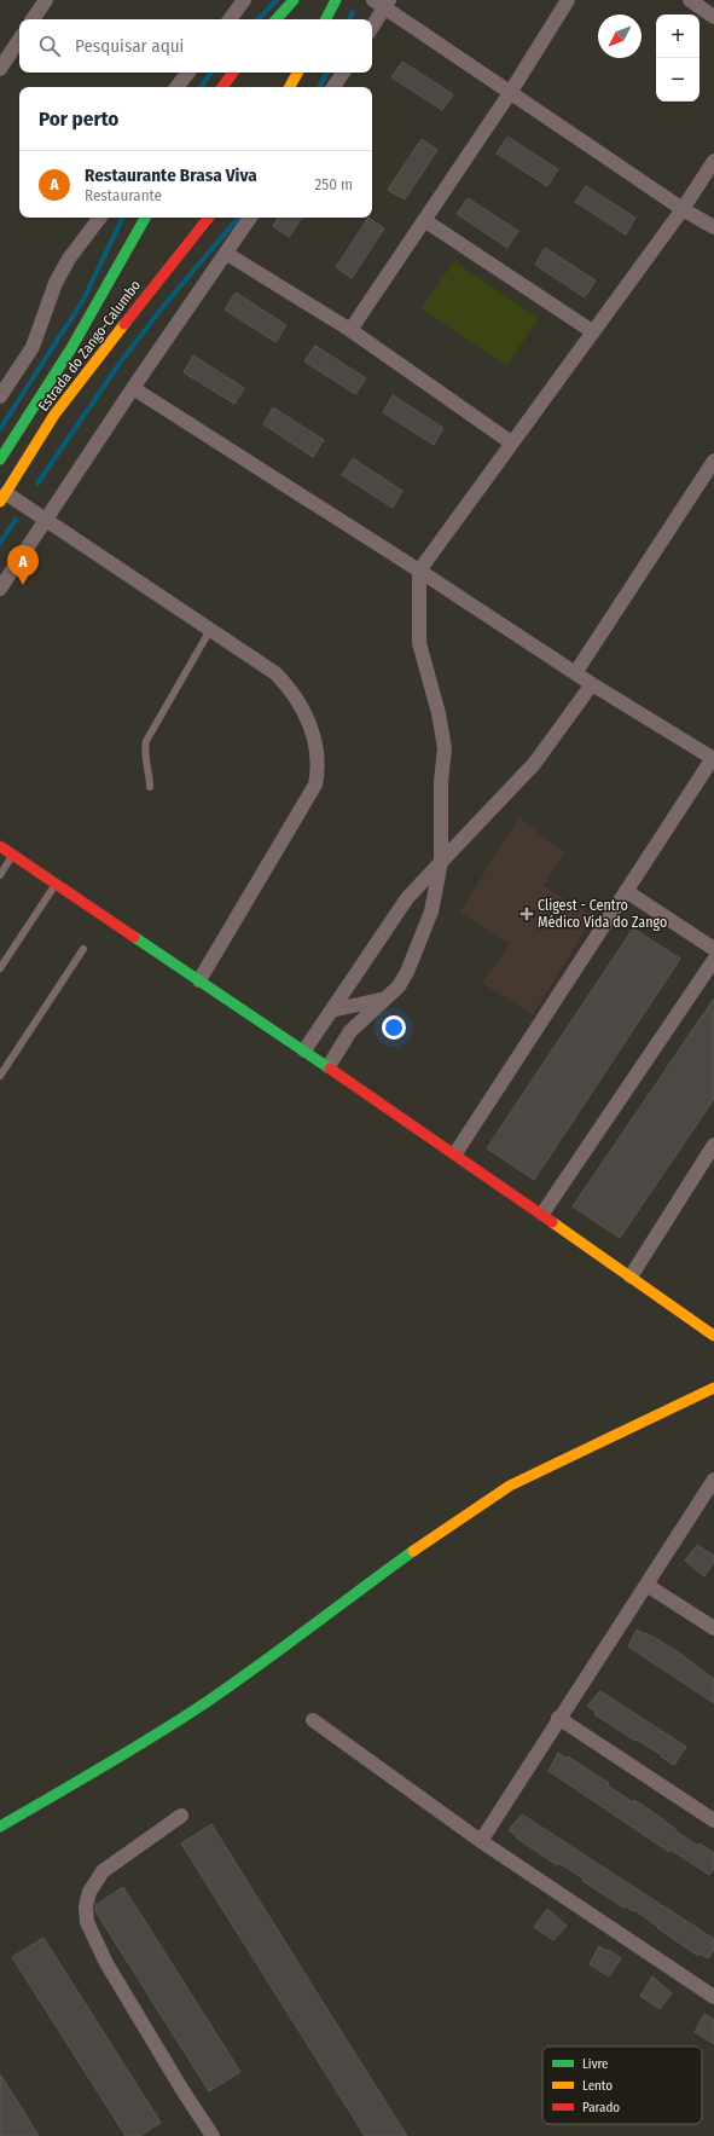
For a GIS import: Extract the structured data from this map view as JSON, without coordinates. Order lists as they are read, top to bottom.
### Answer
{
  "streets": {
    "street": ["Estrada do Zango-Calumbo"]
  },
  "places": {
    "health": ["Cligest - Centro Médico Vida do Zango"]
  },
  "legend": ["Livre", "Lento", "Parado"],
  "north": "bottom left",
  "page": {
    "map_buttons": ["+", "−"],
    "search": "Pesquisar aqui",
    "heading": "Por perto",
    "list": [
      {
        "mark": "A",
        "name": "Restaurante Brasa Viva",
        "note": "Restaurante",
        "value": "250 m"
      }
    ],
    "pins": "A"
  }
}
